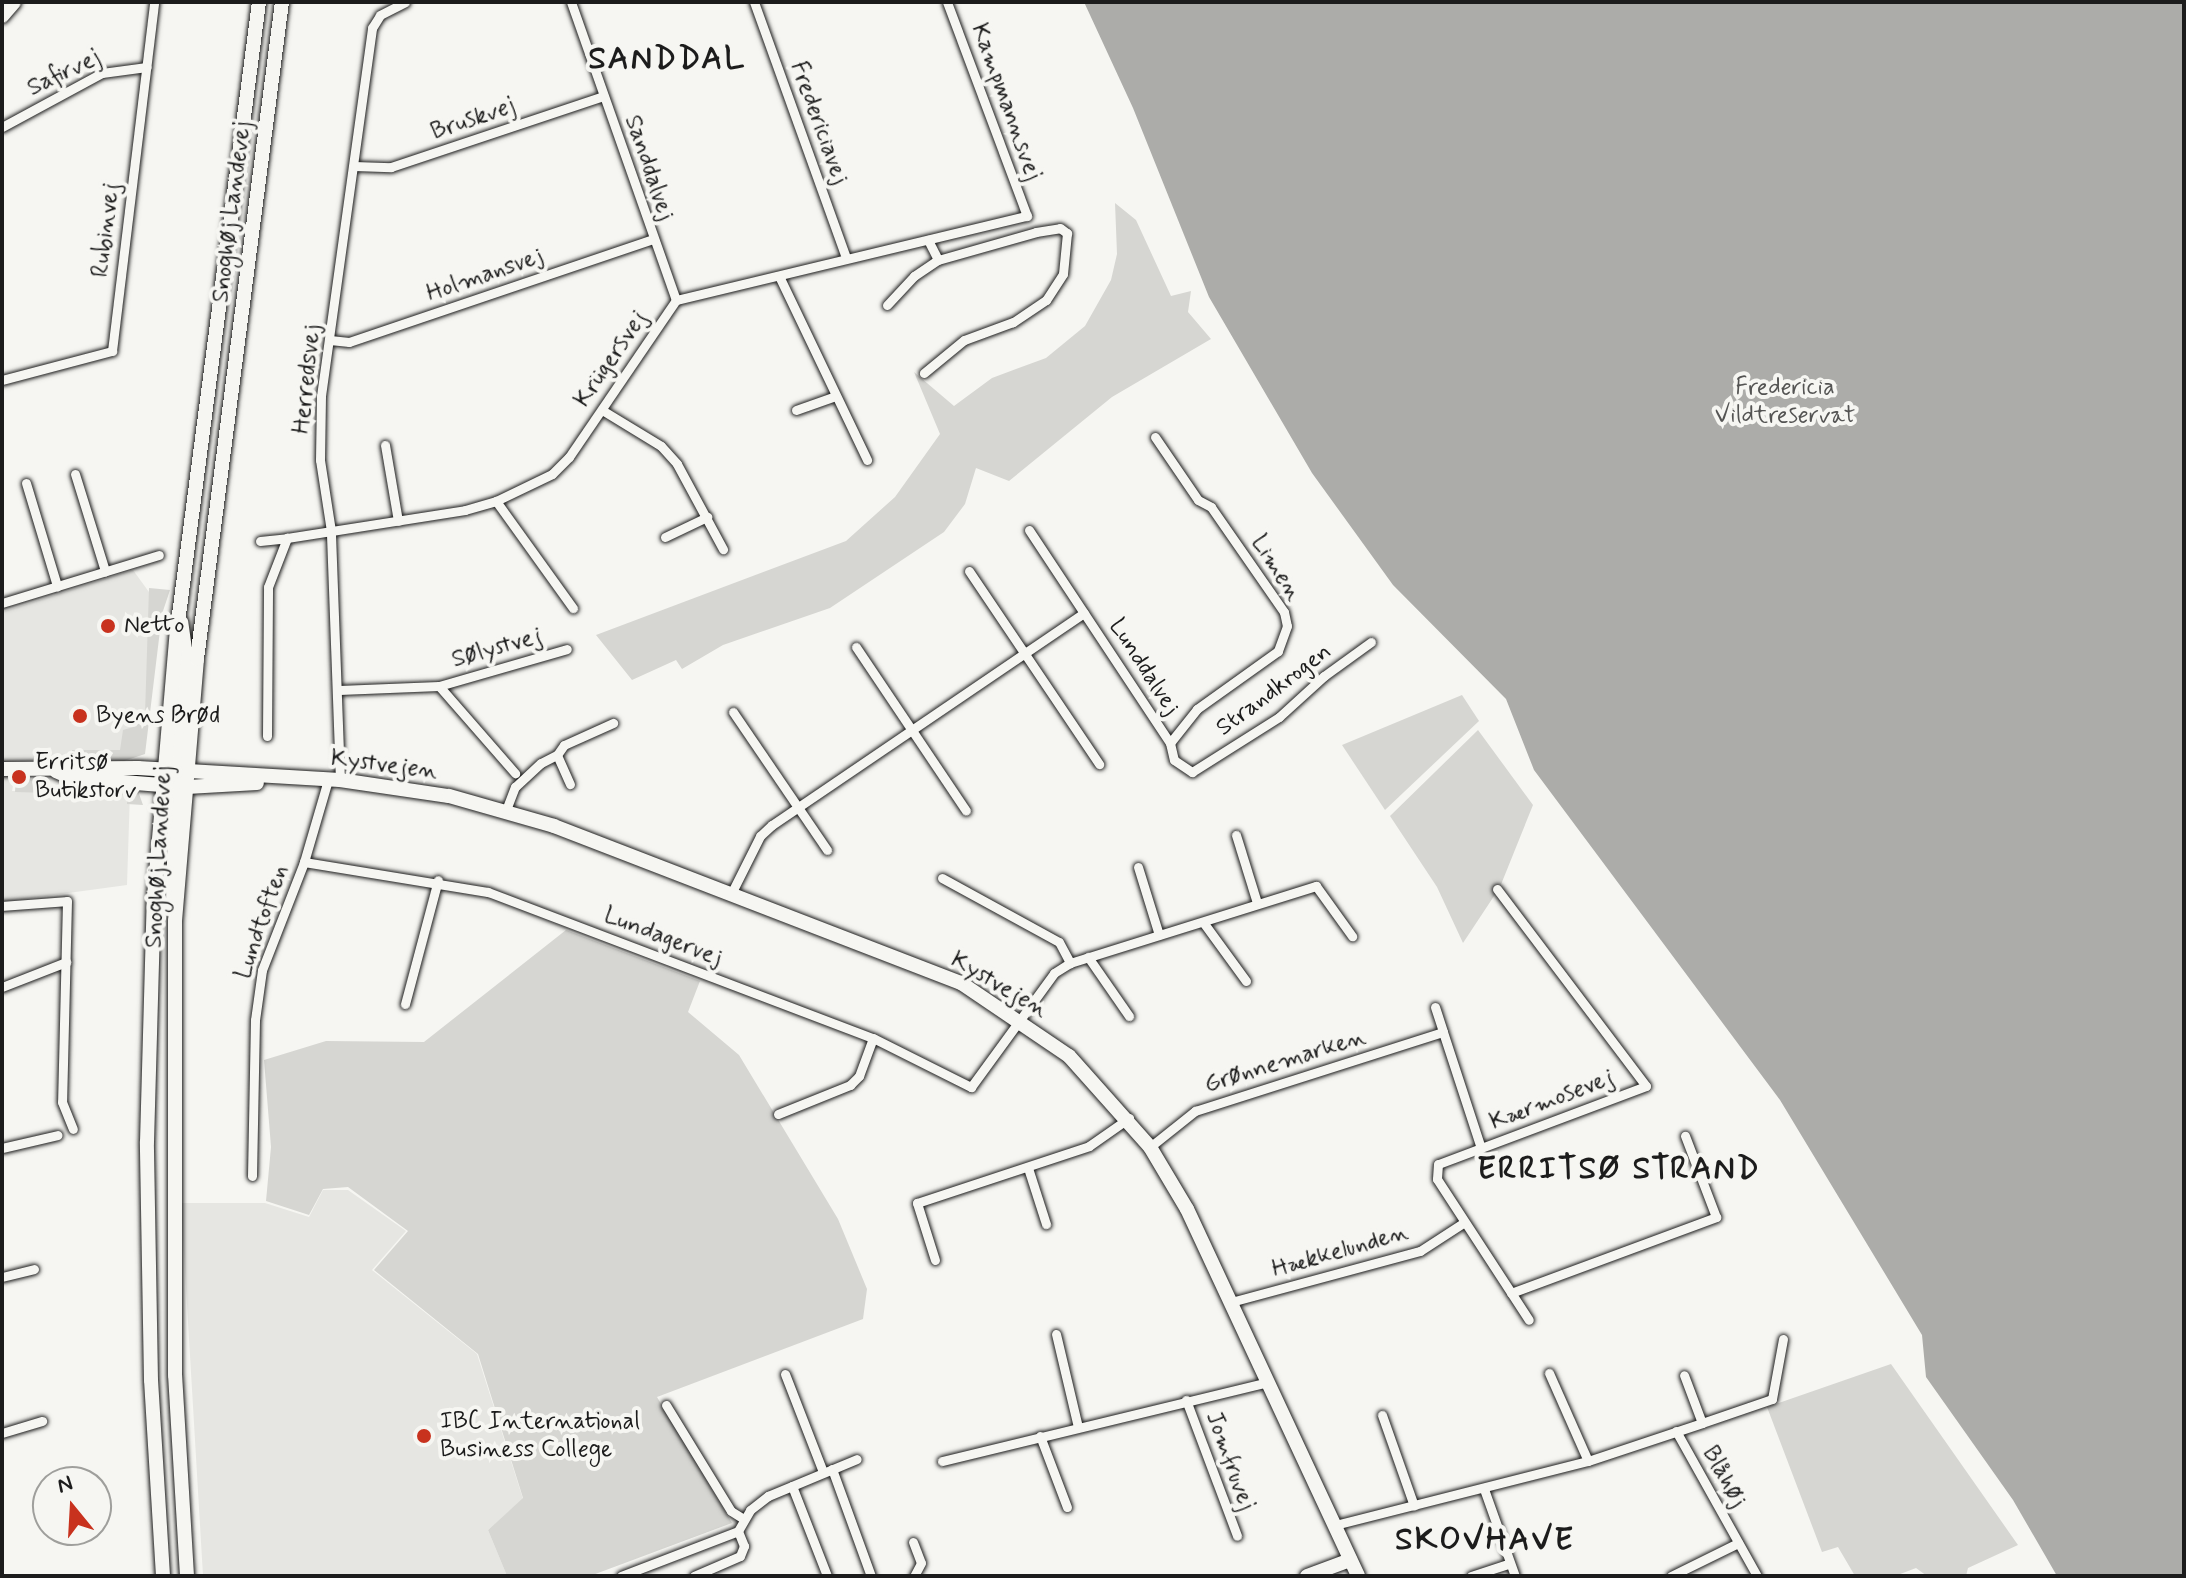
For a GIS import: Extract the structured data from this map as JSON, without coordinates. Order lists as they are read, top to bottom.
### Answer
{
  "streets": {
    "main road": ["Snoghøj Landevej", "Kystvejen"],
    "street": [
      "Safirvej",
      "Kampmannsvej",
      "Bruskvej",
      "Fredericiavej",
      "Sanddalvej",
      "Rubinvej",
      "Holmansvej",
      "Krügersvej",
      "Herredsvej",
      "Limen",
      "Sølystvej",
      "Lunddalvej",
      "Strandkrogen",
      "Lundtoften",
      "Lundagervej",
      "Grønnemarken",
      "Kærmosevej",
      "Hækkelunden",
      "Jomfruvej",
      "Blåhøj"
    ]
  },
  "crossings": [
    ["Safirvej", "Rubinvej"],
    ["Kampmannsvej", "Krügersvej"],
    ["Bruskvej", "Sanddalvej"],
    ["Bruskvej", "Herredsvej"],
    ["Fredericiavej", "Krügersvej"],
    ["Sanddalvej", "Holmansvej"],
    ["Sanddalvej", "Krügersvej"],
    ["Snoghøj Landevej", "Kystvejen"],
    ["Holmansvej", "Herredsvej"],
    ["Krügersvej", "Herredsvej"],
    ["Herredsvej", "Sølystvej"],
    ["Herredsvej", "Kystvejen"],
    ["Herredsvej", "Lundtoften"],
    ["Limen", "Lunddalvej"],
    ["Limen", "Strandkrogen"],
    ["Lunddalvej", "Strandkrogen"],
    ["Lunddalvej", "Kystvejen"],
    ["Kystvejen", "Lundtoften"],
    ["Kystvejen", "Lundagervej"],
    ["Kystvejen", "Grønnemarken"],
    ["Kystvejen", "Hækkelunden"],
    ["Kystvejen", "Jomfruvej"],
    ["Kystvejen", "Blåhøj"],
    ["Lundtoften", "Lundagervej"],
    ["Kærmosevej", "Hækkelunden"]
  ],
  "districts": ["SANDDAL", "ERRITSØ STRAND", "SKOVHAVE"],
  "parks": ["Fredericia Vildtreservat"],
  "places": [
    "Netto",
    "Byens Brød",
    "Erritsø Butikstorv",
    "IBC International Business College"
  ],
  "north": "top"
}
